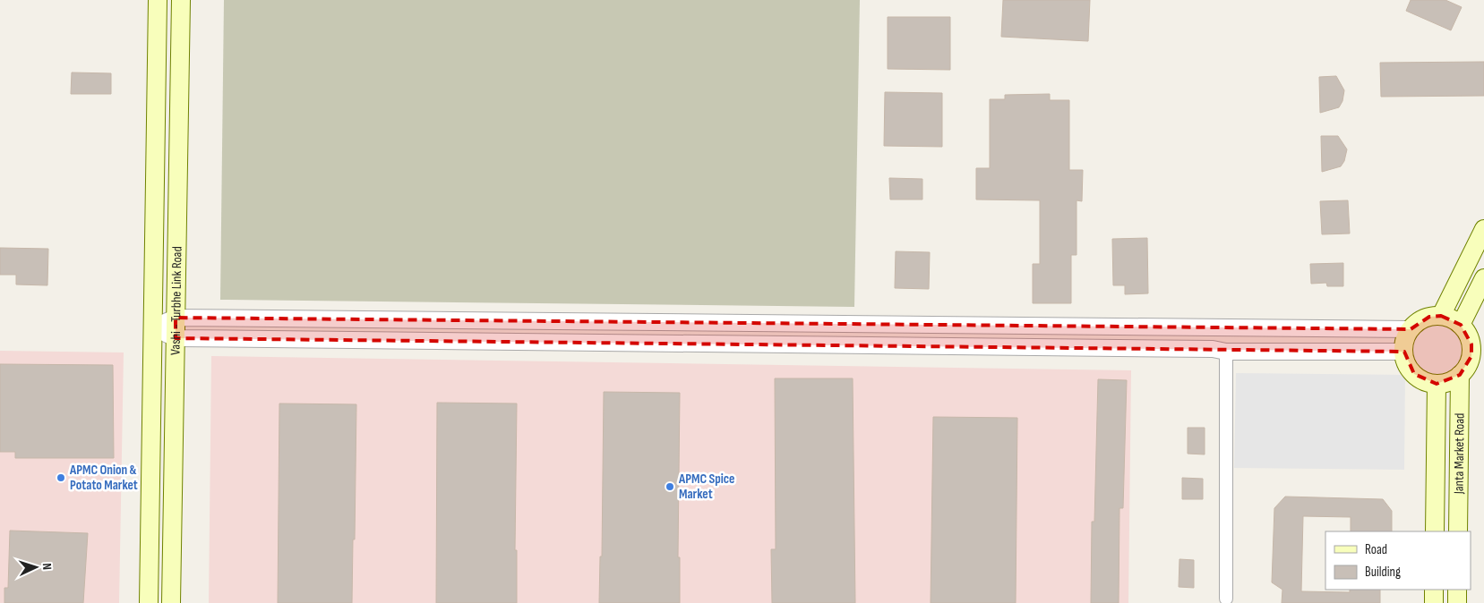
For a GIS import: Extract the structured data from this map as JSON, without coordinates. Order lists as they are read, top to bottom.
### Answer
{
  "streets": {
    "main road": ["Vashi - Turbhe Link Road", "Janta Market Road"]
  },
  "places": ["APMC Onion & Potato Market", "APMC Spice Market"],
  "legend": ["Road", "Building"],
  "north": "right"
}
